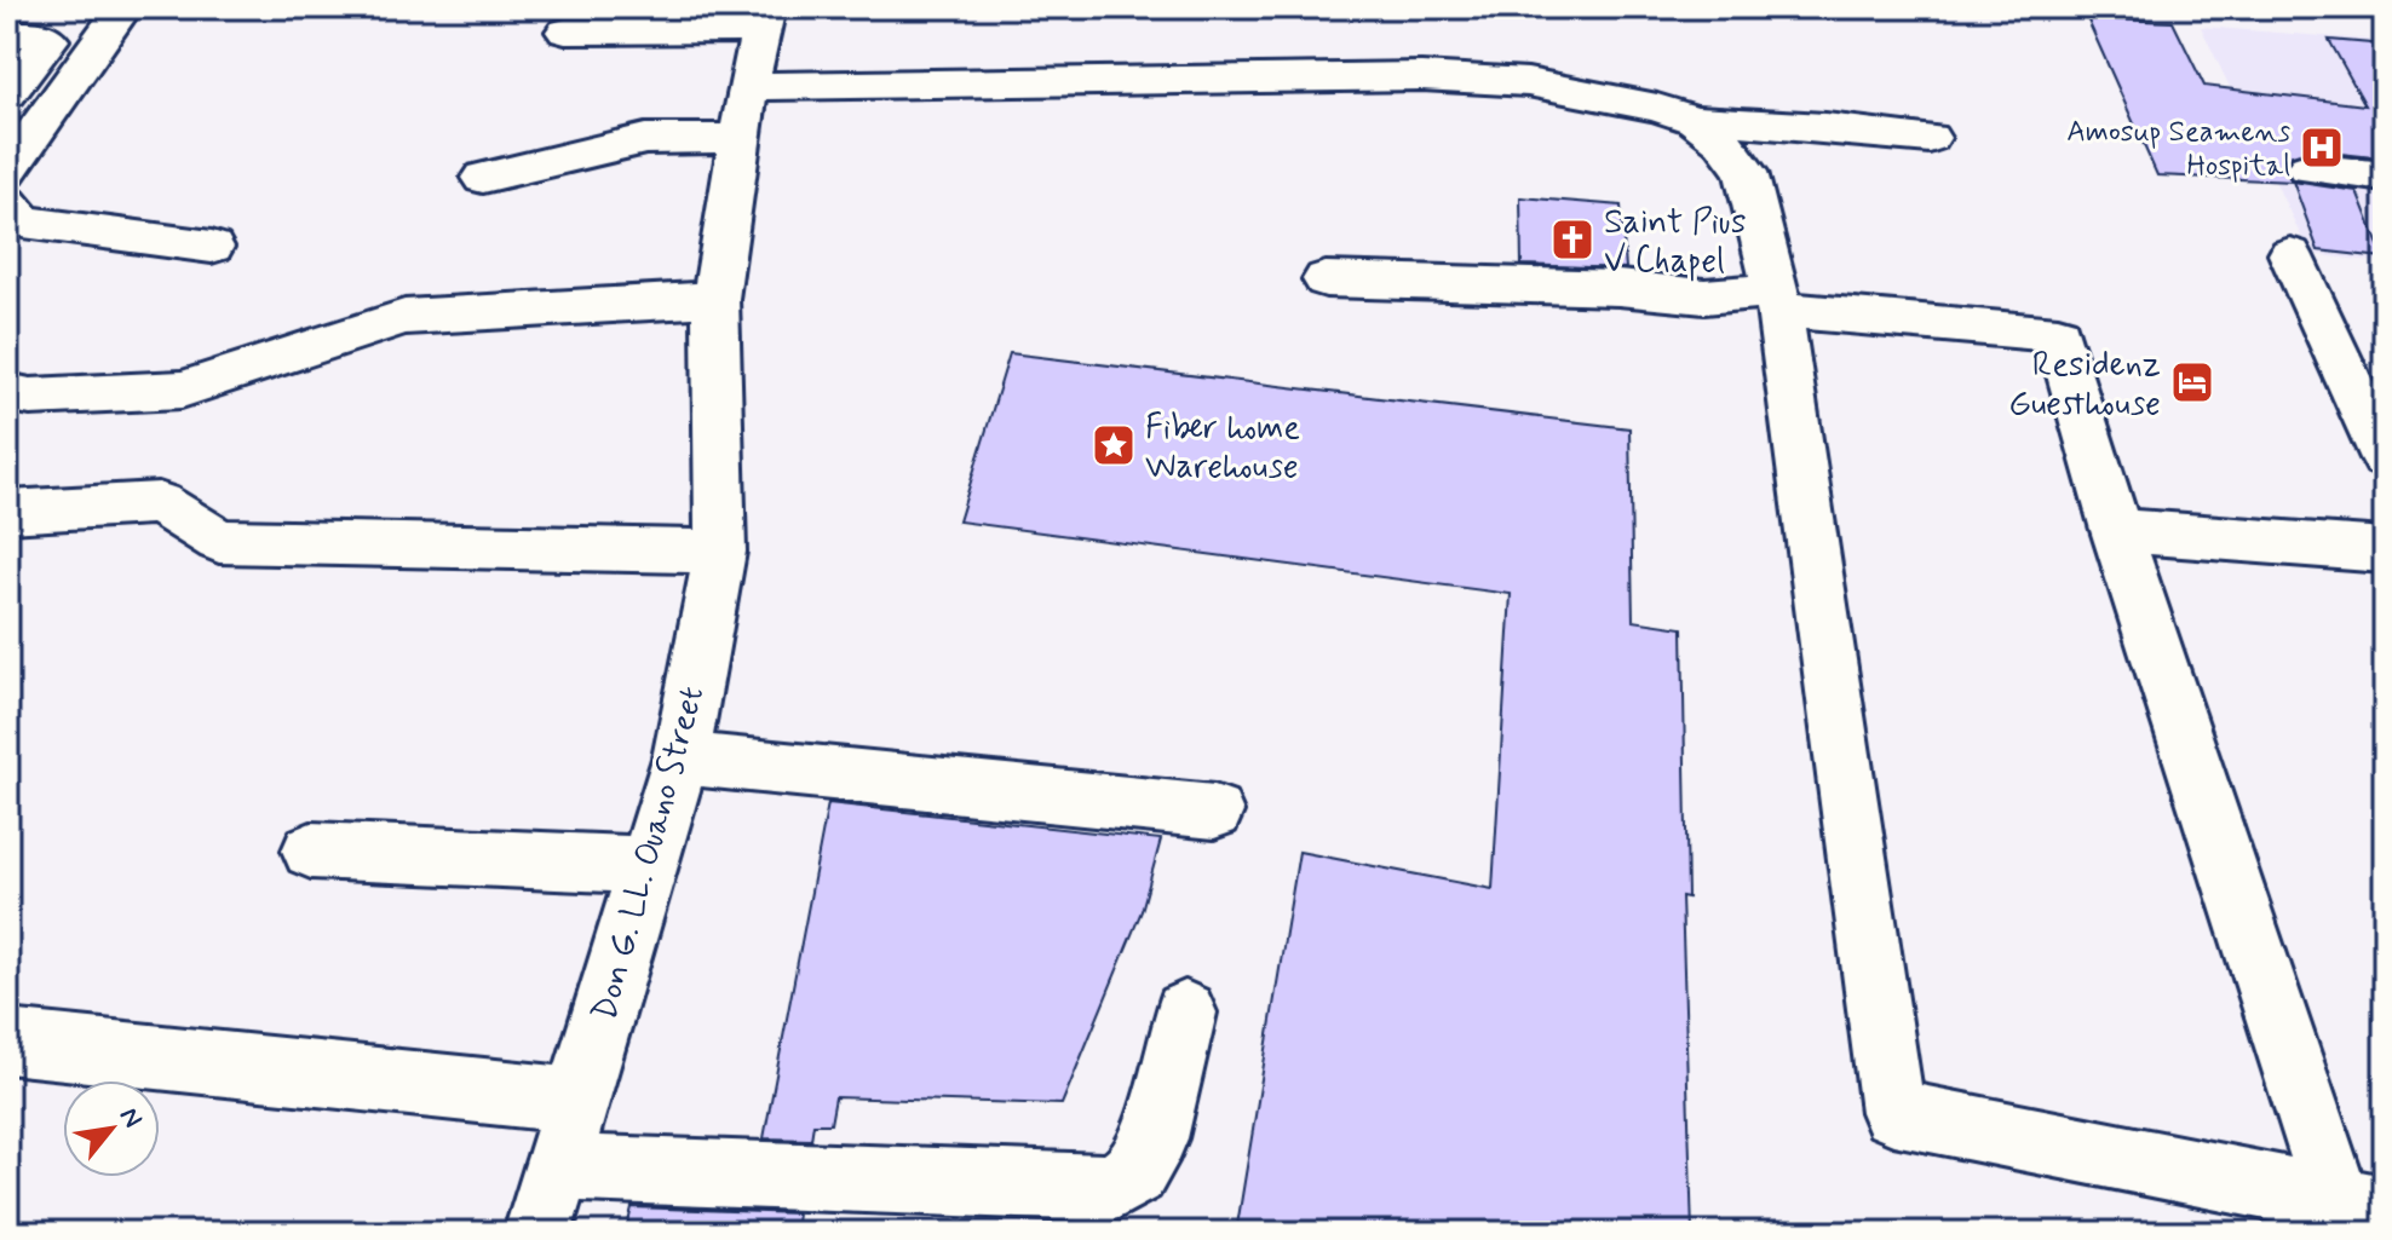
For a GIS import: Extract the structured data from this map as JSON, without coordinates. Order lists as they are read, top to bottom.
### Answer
{
  "streets": {
    "street": ["Don G. LL. Ouano Street"]
  },
  "places": {
    "hospital": ["Amosup Seamens Hospital"],
    "church": ["Saint Pius V Chapel"],
    "hotel": ["Residenz Guesthouse"],
    "place": ["Fiber home Warehouse"]
  },
  "north": "top right"
}
